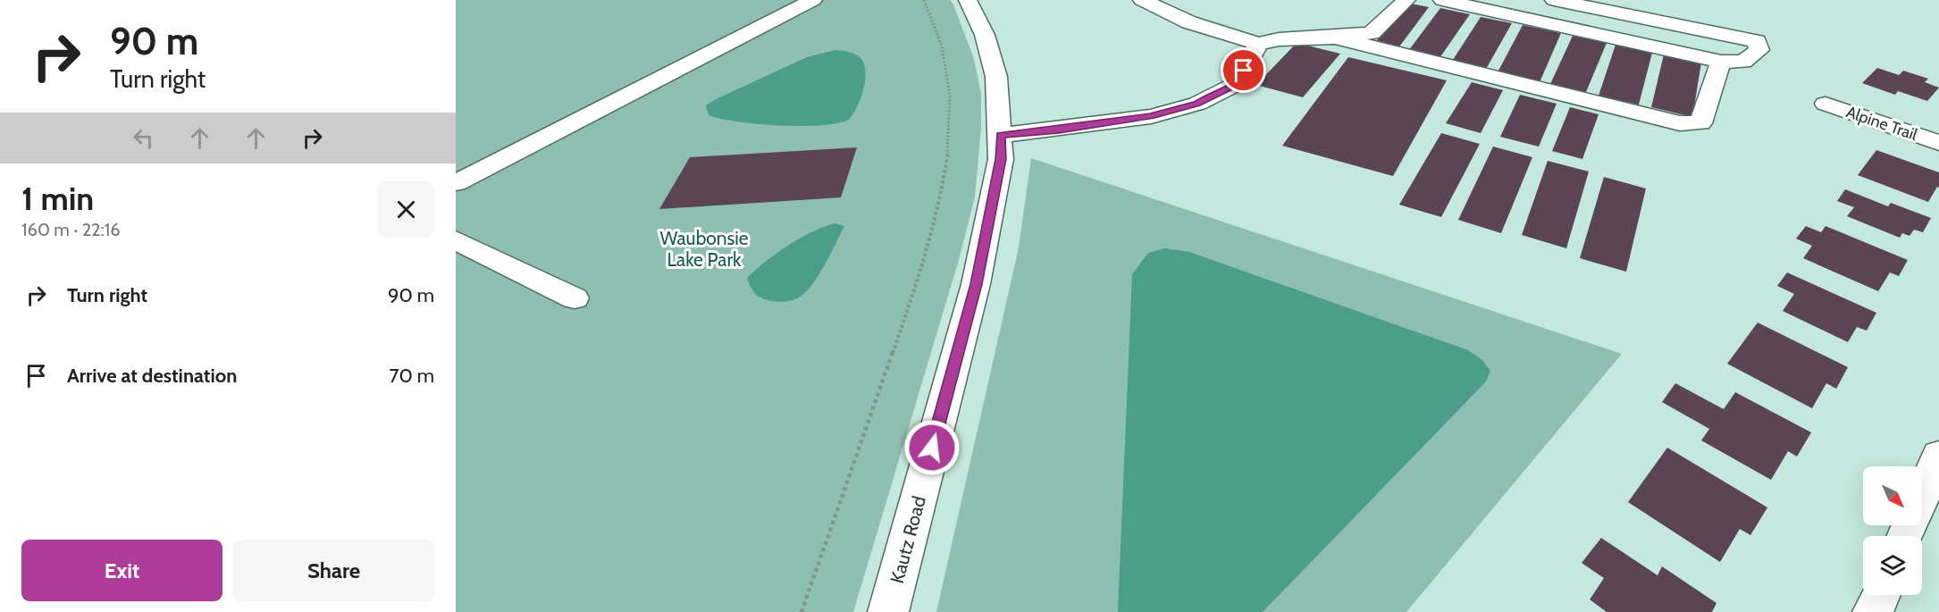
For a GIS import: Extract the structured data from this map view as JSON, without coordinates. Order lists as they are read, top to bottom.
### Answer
{
  "streets": {
    "street": ["Alpine Trail", "Kautz Road"]
  },
  "parks": ["Waubonsie Lake Park"],
  "north": "bottom right",
  "page": {
    "turn": ["90 m", "Turn right"],
    "heading": ["1 min", "160 m · 22:16"],
    "list": [
      {
        "name": "Turn right",
        "value": "90 m"
      },
      {
        "name": "Arrive at destination",
        "value": "70 m"
      }
    ],
    "buttons": ["Exit", "Share"]
  }
}
